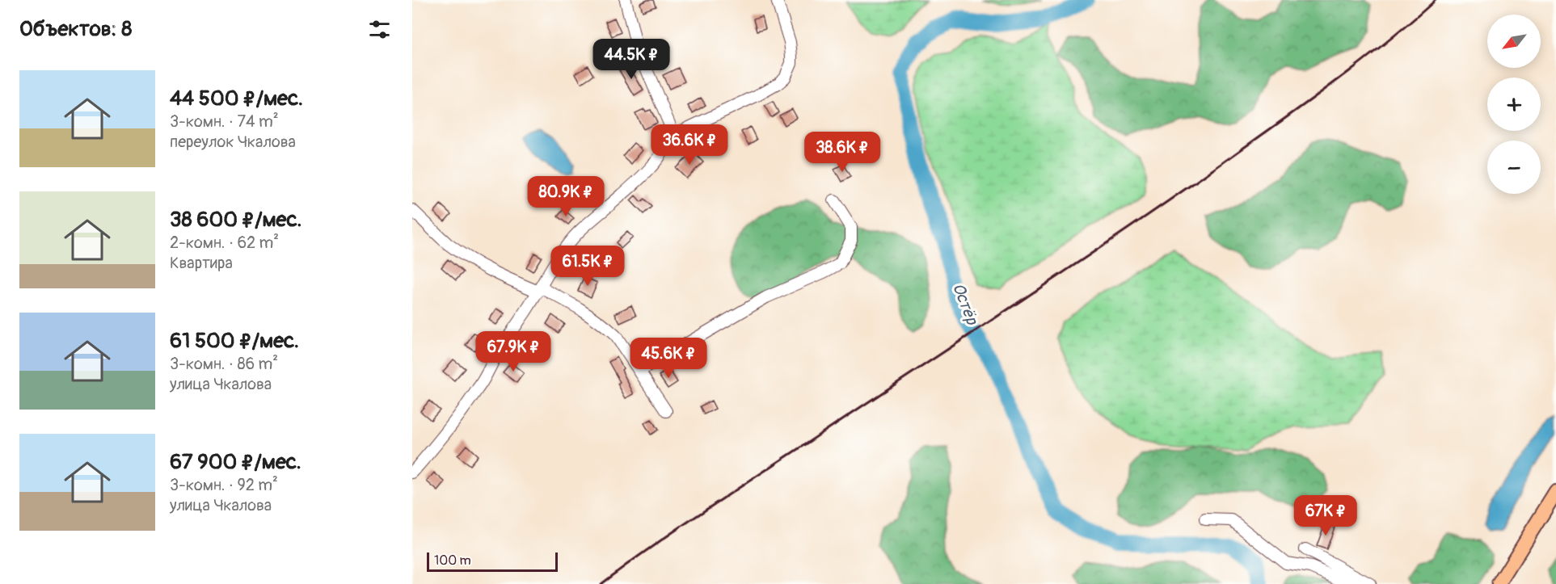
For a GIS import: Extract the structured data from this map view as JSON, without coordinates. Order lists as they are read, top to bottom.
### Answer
{
  "water": ["Остёр"],
  "scale_bar": "100 m",
  "north": "bottom left",
  "page": {
    "heading": "Объектов: 8",
    "map_buttons": ["+", "−"],
    "price": [
      "44.5K ₽",
      "36.6K ₽",
      "38.6K ₽",
      "80.9K ₽",
      "61.5K ₽",
      "67.9K ₽",
      "45.6K ₽",
      "67K ₽"
    ],
    "list": [
      {
        "name": "44 500 ₽/мес.",
        "note": "3-комн. · 74 m² · переулок Чкалова"
      },
      {
        "name": "38 600 ₽/мес.",
        "note": "2-комн. · 62 m² · Квартира"
      },
      {
        "name": "61 500 ₽/мес.",
        "note": "3-комн. · 86 m² · улица Чкалова"
      },
      {
        "name": "67 900 ₽/мес.",
        "note": "3-комн. · 92 m² · улица Чкалова"
      }
    ],
    "scale": "100 m"
  }
}
